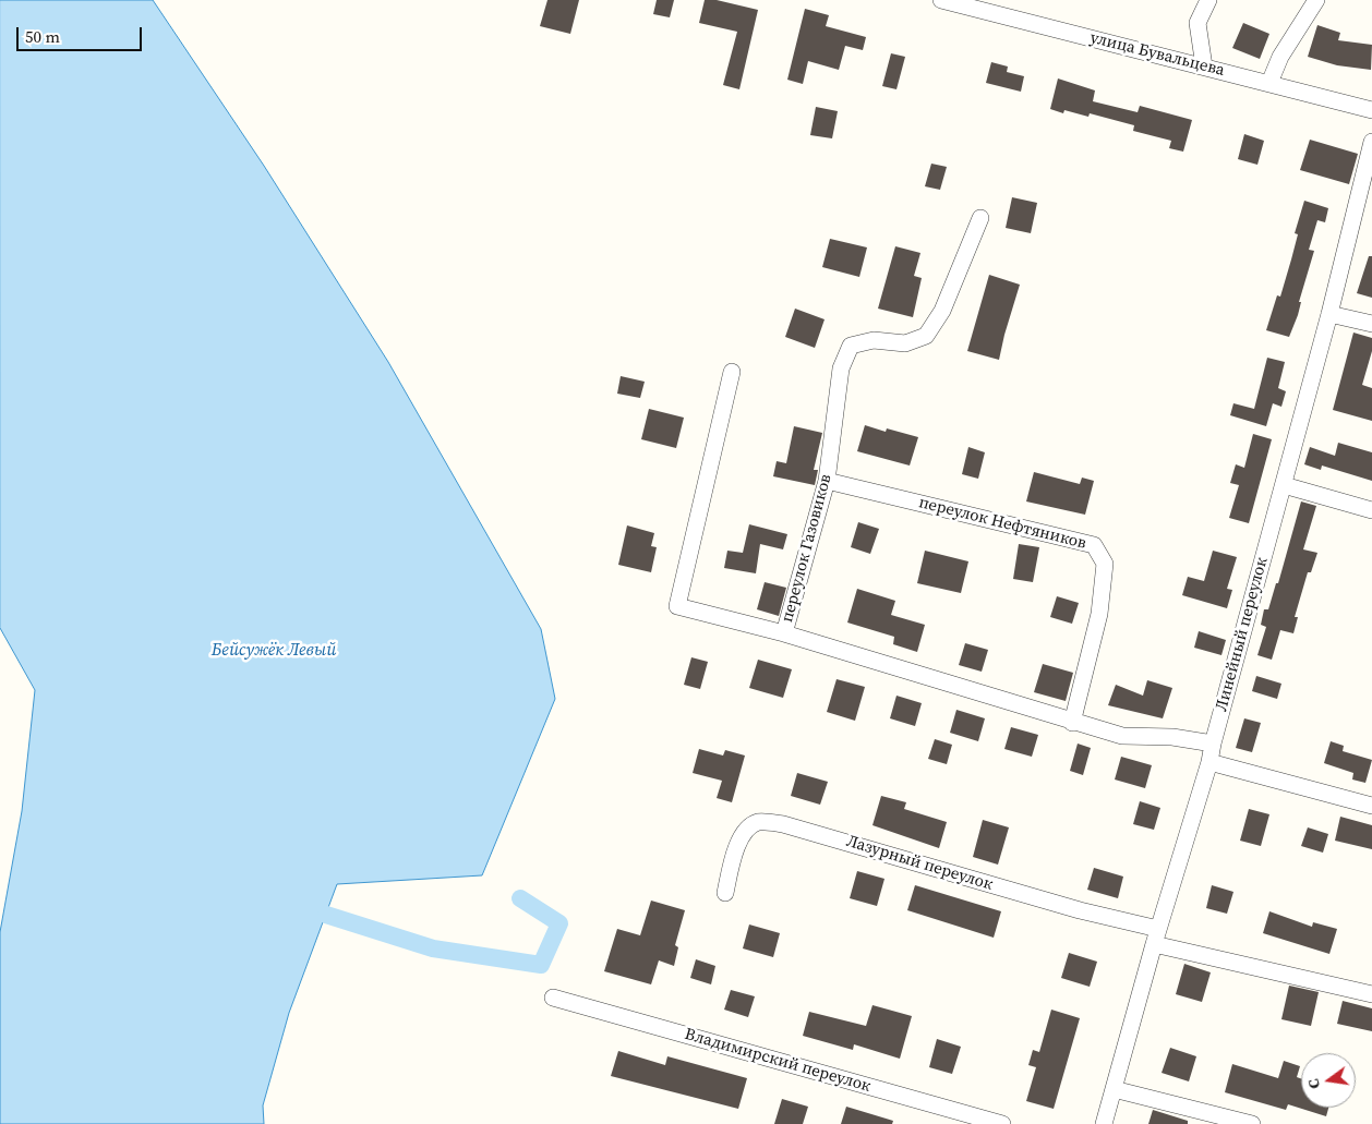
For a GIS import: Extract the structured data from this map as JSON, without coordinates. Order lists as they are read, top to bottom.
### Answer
{
  "streets": {
    "street": [
      "улица Бувальцева",
      "переулок Нефтяников",
      "переулок Газовиков",
      "Линейный переулок",
      "Лазурный переулок",
      "Владимирский переулок"
    ]
  },
  "crossings": [
    ["переулок Нефтяников", "переулок Газовиков"],
    ["переулок Газовиков", "Линейный переулок"],
    ["Линейный переулок", "Лазурный переулок"]
  ],
  "water": ["Бейсужёк Левый"],
  "scale_bar": "50 m",
  "north": "left"
}
